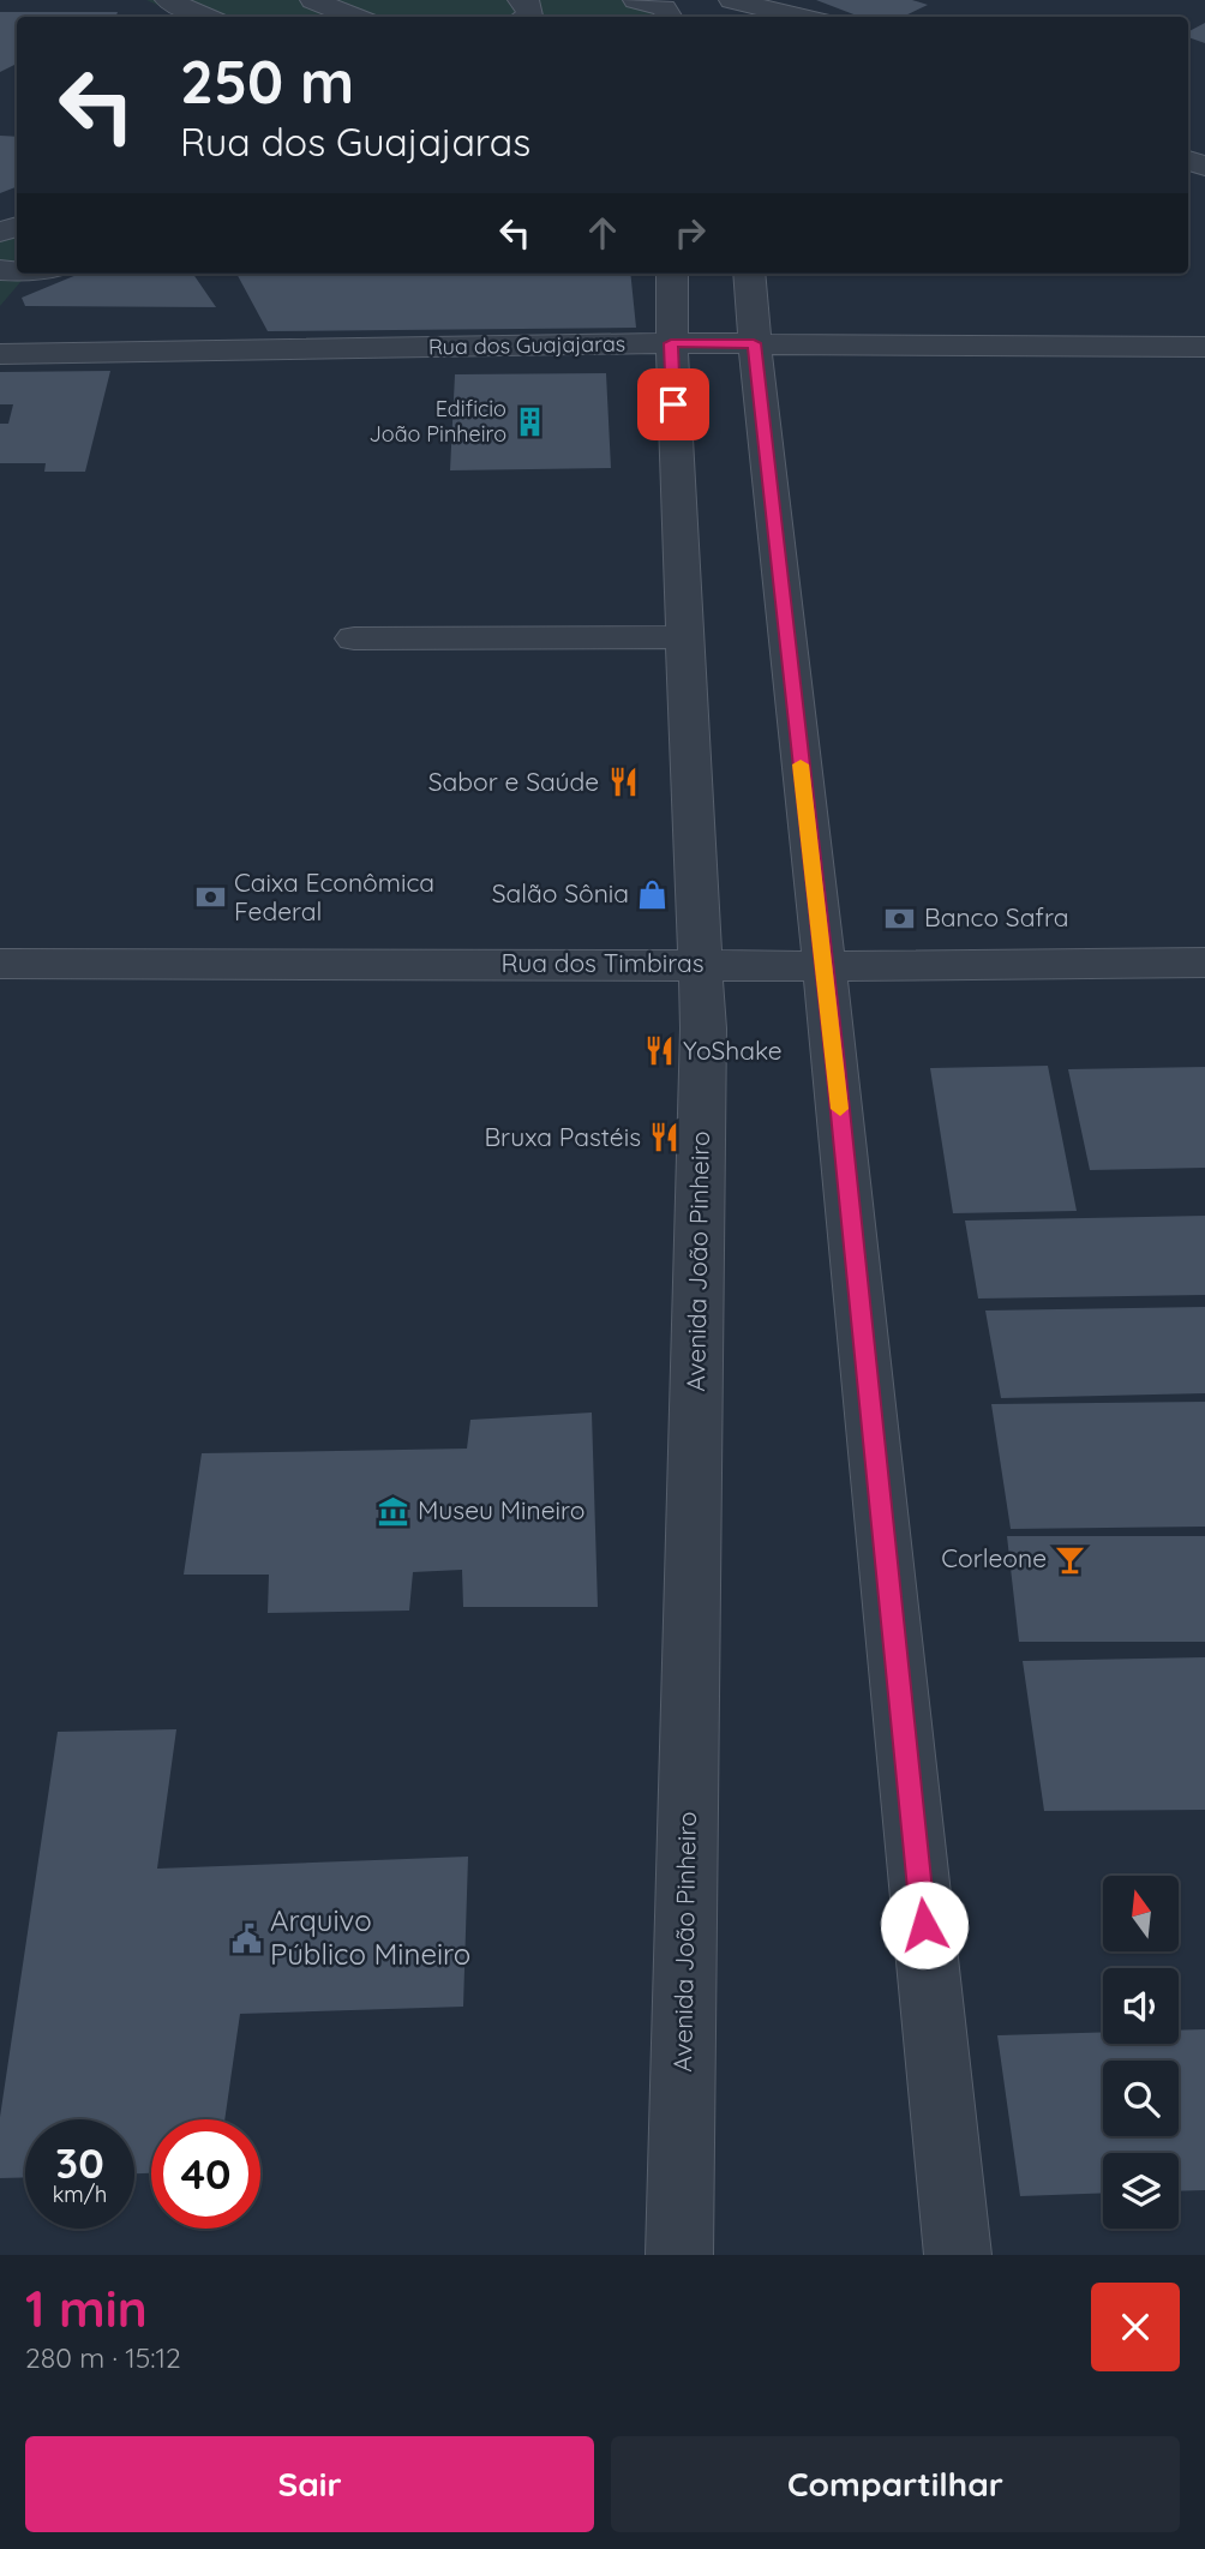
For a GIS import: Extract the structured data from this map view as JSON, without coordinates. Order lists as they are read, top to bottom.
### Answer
{
  "streets": {
    "street": ["Rua dos Guajajaras", "Rua dos Timbiras", "Avenida João Pinheiro"]
  },
  "crossings": [
    ["Rua dos Guajajaras", "Avenida João Pinheiro"],
    ["Rua dos Timbiras", "Avenida João Pinheiro"]
  ],
  "places": {
    "building": ["Edificio João Pinheiro"],
    "restaurant": ["Sabor e Saúde", "YoShake", "Bruxa Pastéis"],
    "shop": ["Salão Sônia"],
    "bank": ["Caixa Econômica Federal", "Banco Safra"],
    "museum": ["Museu Mineiro"],
    "bar": ["Corleone"],
    "public building": ["Arquivo Público Mineiro"]
  },
  "north": "top",
  "page": {
    "turn": ["250 m", "Rua dos Guajajaras"],
    "speed": "30 km/h",
    "limit": "40",
    "heading": ["1 min", "280 m · 15:12"],
    "buttons": ["Sair", "Compartilhar"]
  }
}
